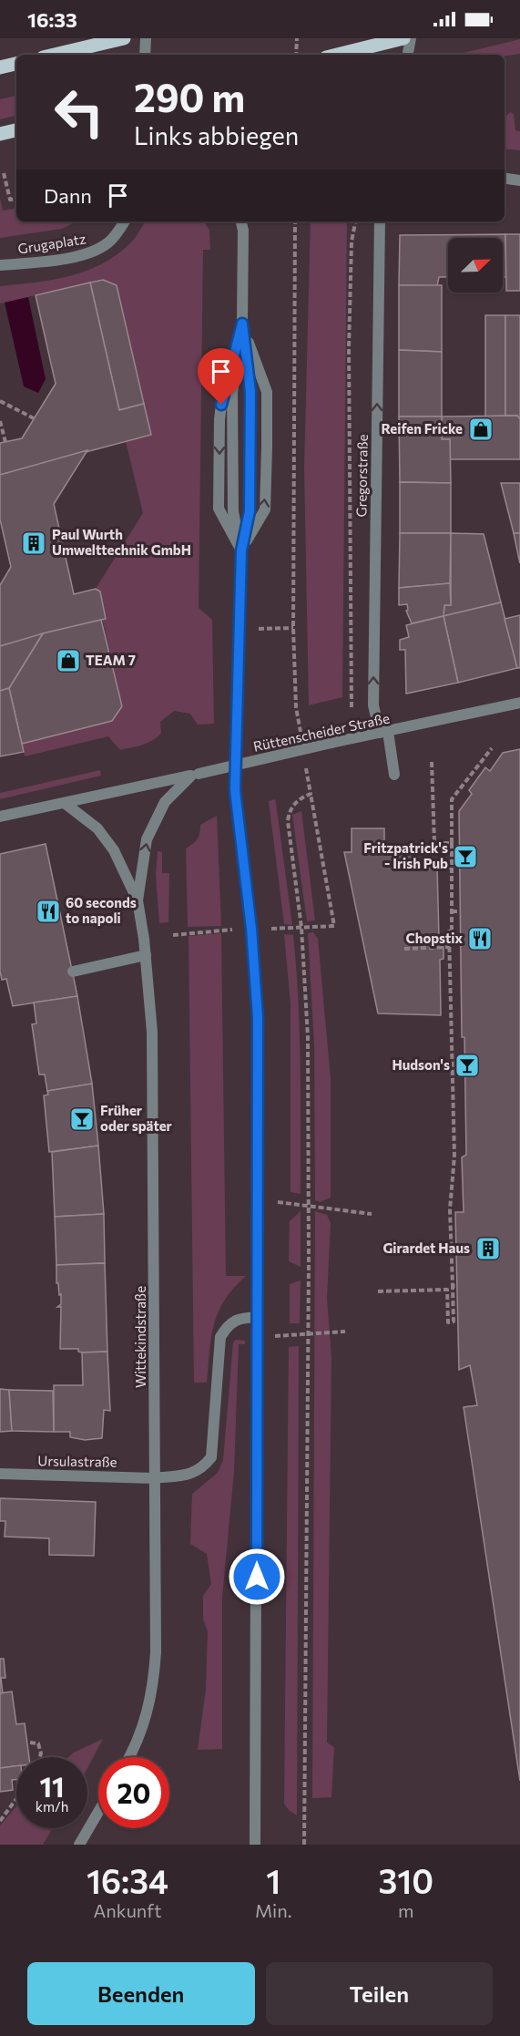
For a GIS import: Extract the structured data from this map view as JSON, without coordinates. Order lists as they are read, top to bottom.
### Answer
{
  "streets": {
    "street": [
      "Grugaplatz",
      "Gregorstraße",
      "Rüttenscheider Straße",
      "Wittekindstraße",
      "Ursulastraße"
    ]
  },
  "crossings": [
    ["Gregorstraße", "Rüttenscheider Straße"],
    ["Rüttenscheider Straße", "Wittekindstraße"],
    ["Wittekindstraße", "Ursulastraße"]
  ],
  "one_way": ["Gregorstraße"],
  "places": {
    "shop": ["Reifen Fricke", "TEAM 7"],
    "building": ["Paul Wurth Umwelttechnik GmbH", "Girardet Haus"],
    "bar": ["Fritzpatrick's - Irish Pub", "Hudson's", "Früher oder später"],
    "restaurant": ["60 seconds to napoli", "Chopstix"]
  },
  "north": "top right",
  "page": {
    "status": "16:33",
    "turn": ["290 m", "Links abbiegen"],
    "then": "Dann",
    "speed": "11 km/h",
    "limit": "20",
    "eta": [
      "16:34",
      "Ankunft",
      "1",
      "Min.",
      "310",
      "m"
    ],
    "buttons": ["Beenden", "Teilen"]
  }
}
